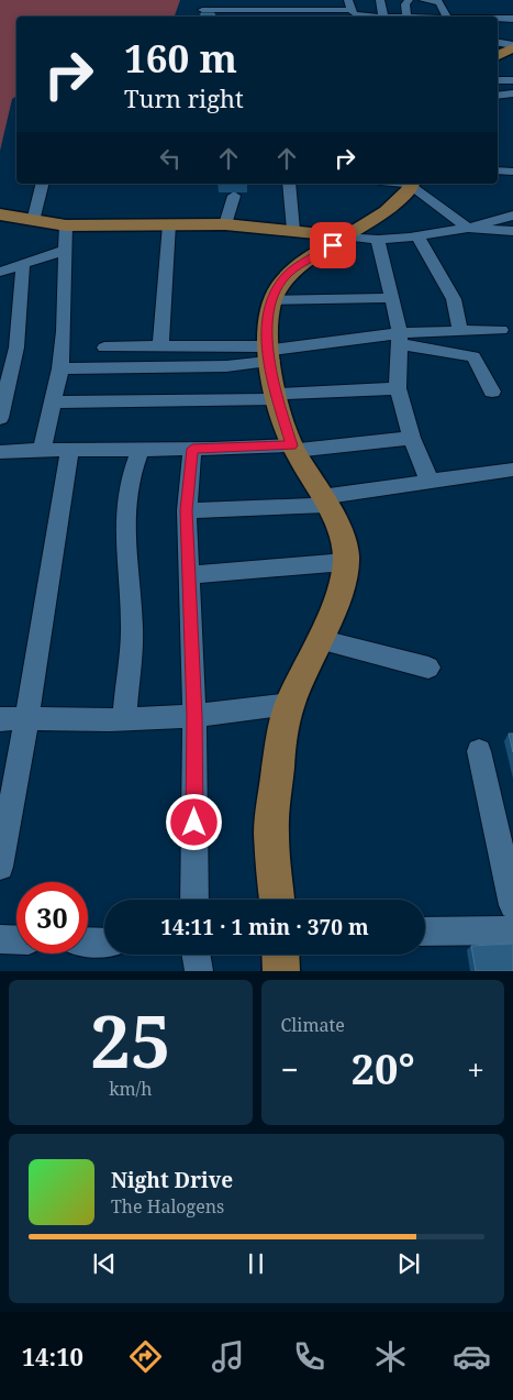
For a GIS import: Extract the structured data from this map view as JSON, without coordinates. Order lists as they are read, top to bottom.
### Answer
{
  "page": {
    "turn": ["160 m", "Turn right"],
    "limit": "30",
    "trip": "14:11 · 1 min · 370 m",
    "tile": [
      ["25", "km/h"],
      "Climate"
    ],
    "heat": ["−", "20°", "+"],
    "song": ["Night Drive", "The Halogens"],
    "tabs": "14:10"
  }
}
